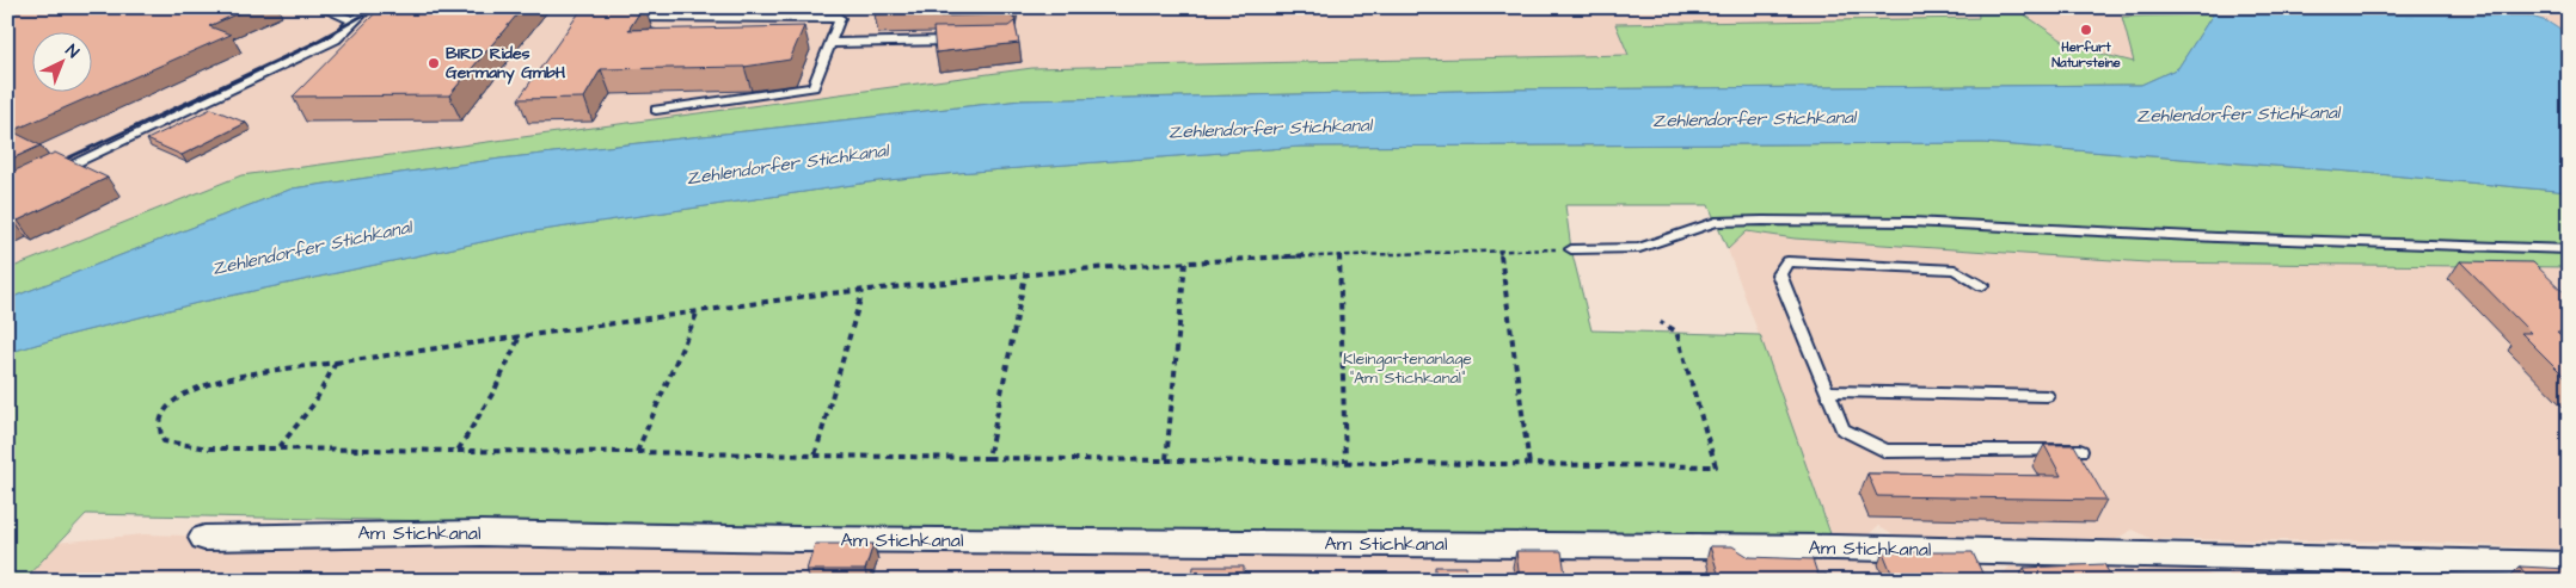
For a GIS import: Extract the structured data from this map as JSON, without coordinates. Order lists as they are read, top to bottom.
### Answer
{
  "streets": {
    "street": ["Am Stichkanal"]
  },
  "water": ["Zehlendorfer Stichkanal"],
  "parks": ["Kleingartenanlage \"Am Stichkanal\""],
  "places": ["Herfurt Natursteine", "BIRD Rides Germany GmbH"],
  "north": "top right"
}
